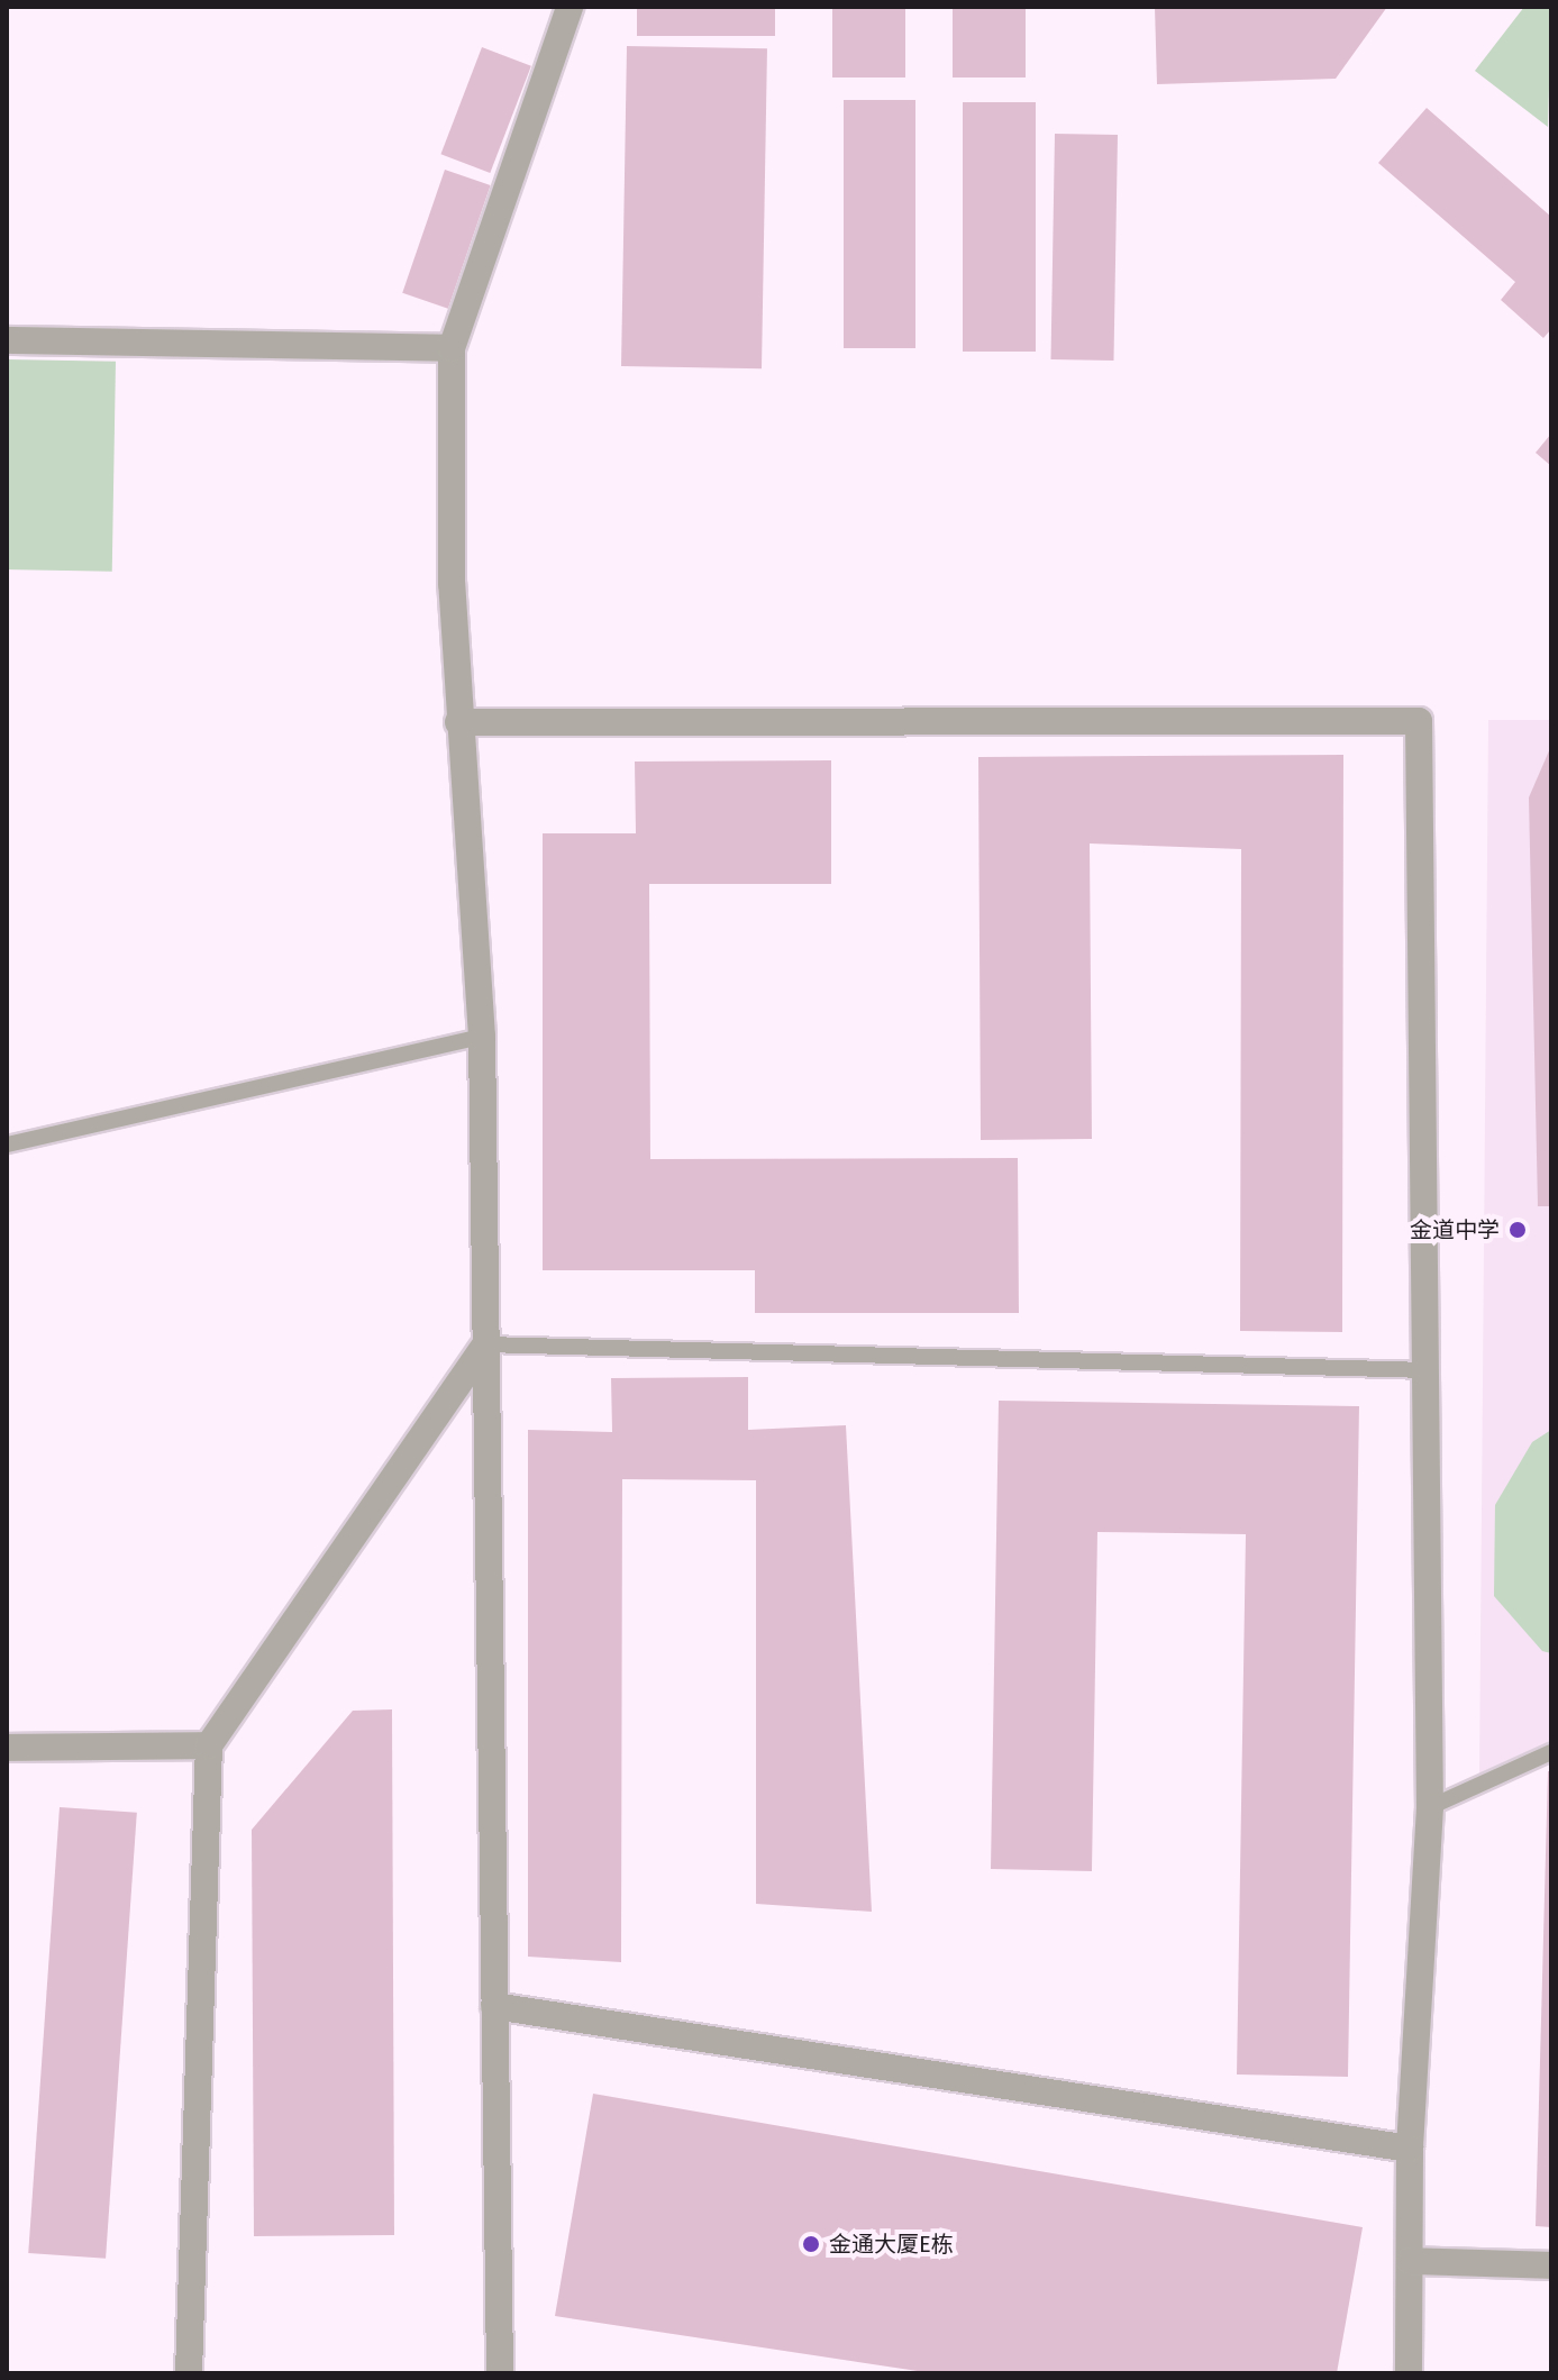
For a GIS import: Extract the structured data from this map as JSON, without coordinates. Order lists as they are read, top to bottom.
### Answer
{
  "places": ["金道中学", "金通大厦E栋"]
}
